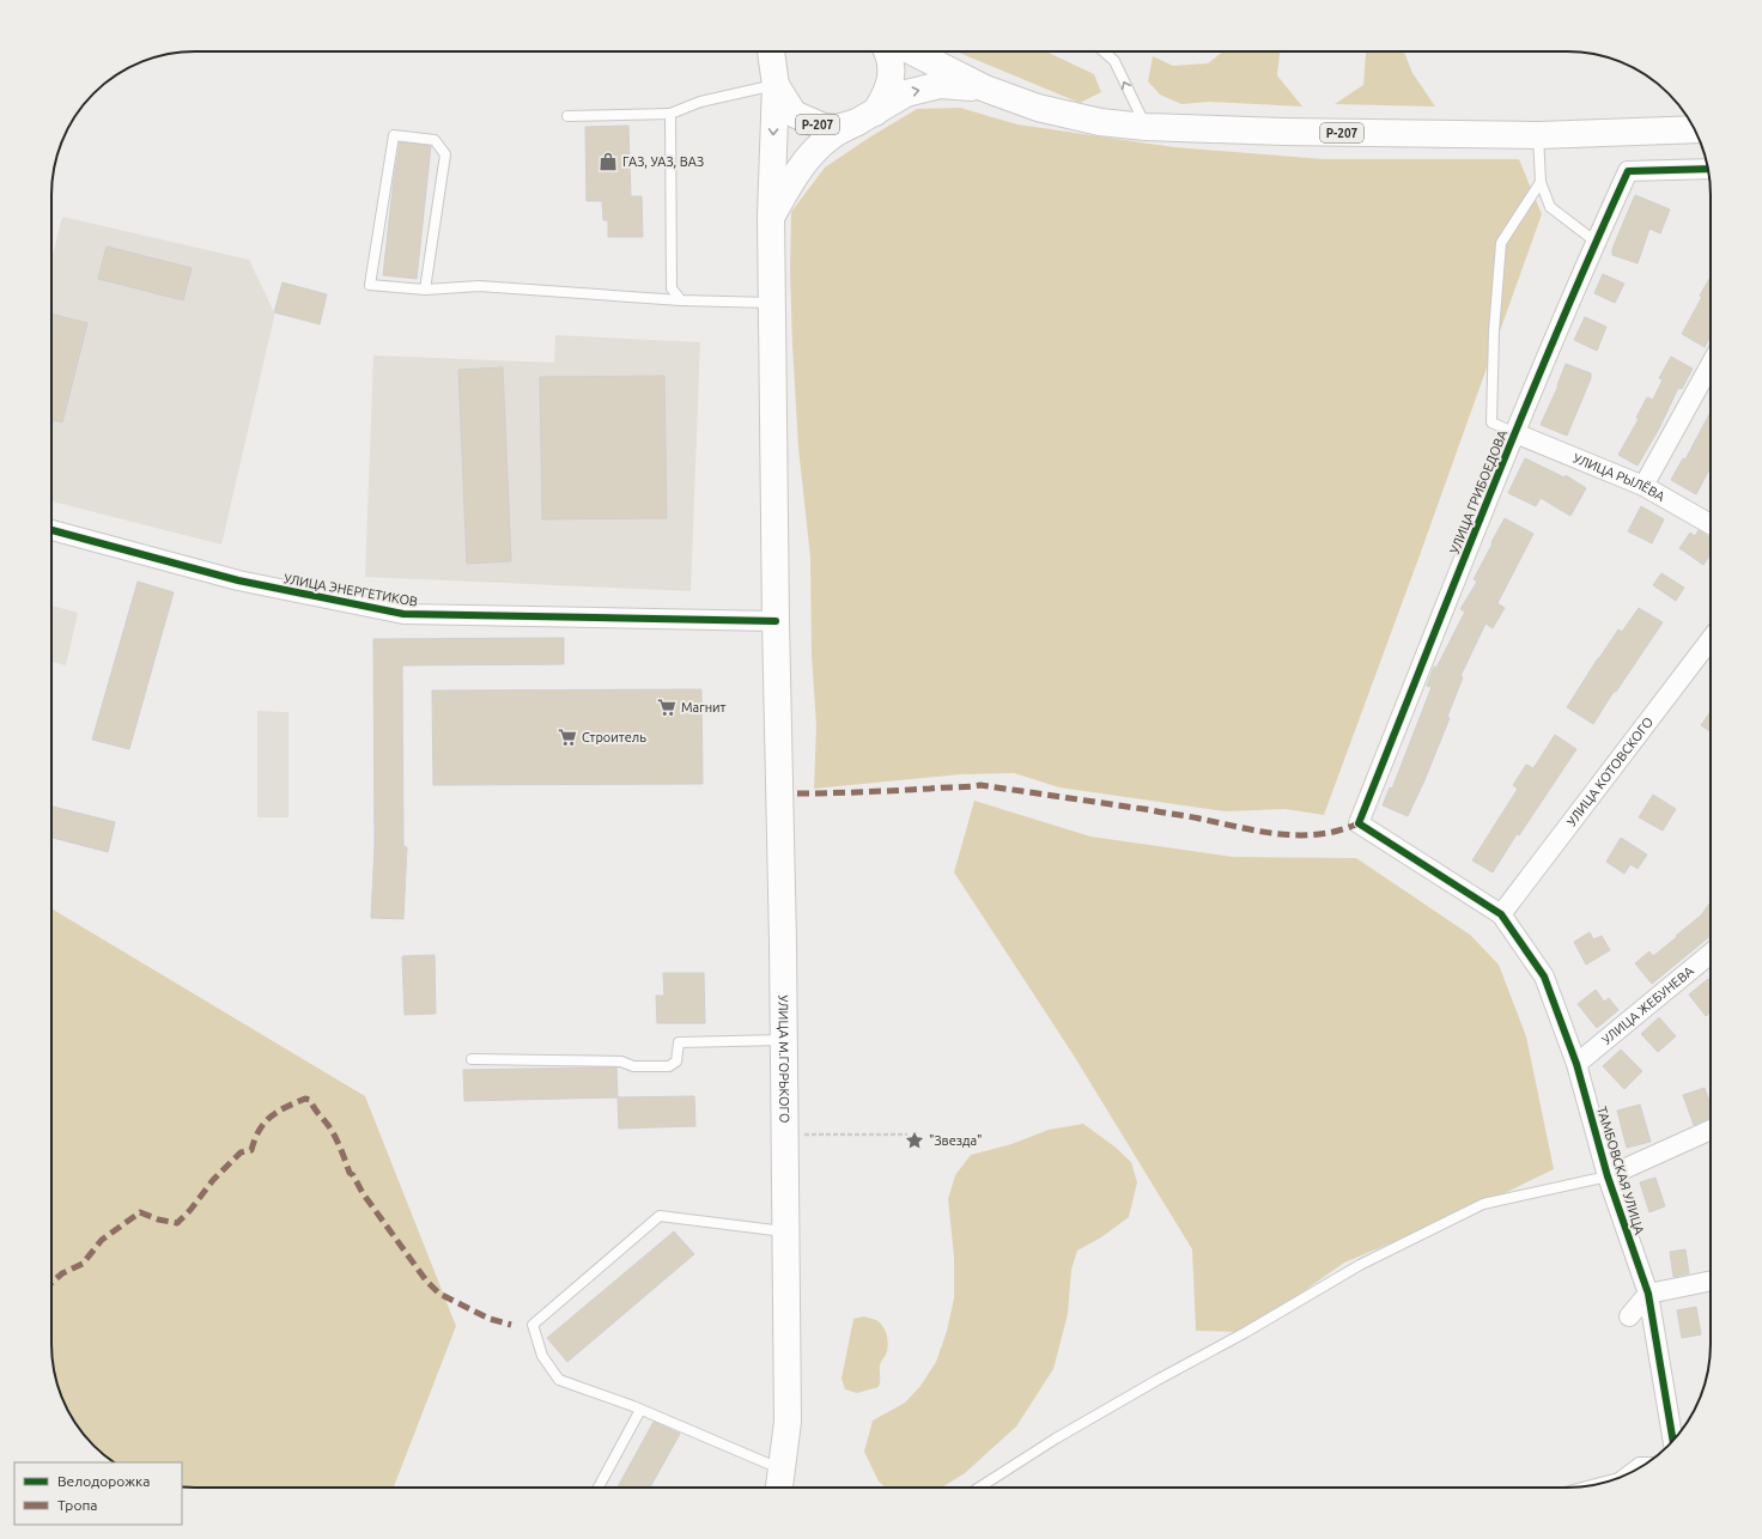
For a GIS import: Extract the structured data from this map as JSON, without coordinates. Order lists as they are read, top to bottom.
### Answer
{
  "streets": {
    "main road": ["Р-207", "УЛИЦА М.ГОРЬКОГО"],
    "street": [
      "УЛИЦА РЫЛЁВА",
      "УЛИЦА ГРИБОЕДОВА",
      "УЛИЦА ЭНЕРГЕТИКОВ",
      "УЛИЦА КОТОВСКОГО",
      "УЛИЦА ЖЕБУНЕВА",
      "ТАМБОВСКАЯ УЛИЦА"
    ]
  },
  "crossings": [
    ["Р-207", "УЛИЦА М.ГОРЬКОГО"],
    ["УЛИЦА РЫЛЁВА", "УЛИЦА ГРИБОЕДОВА"],
    ["УЛИЦА ГРИБОЕДОВА", "УЛИЦА КОТОВСКОГО"],
    ["УЛИЦА ГРИБОЕДОВА", "ТАМБОВСКАЯ УЛИЦА"],
    ["УЛИЦА ЭНЕРГЕТИКОВ", "УЛИЦА М.ГОРЬКОГО"],
    ["УЛИЦА КОТОВСКОГО", "ТАМБОВСКАЯ УЛИЦА"],
    ["УЛИЦА ЖЕБУНЕВА", "ТАМБОВСКАЯ УЛИЦА"]
  ],
  "places": {
    "shop": ["ГАЗ, УАЗ, ВАЗ"],
    "supermarket": ["Магнит", "Строитель"],
    "place": ["\"Звезда\""]
  },
  "legend": ["Велодорожка", "Тропа"]
}
